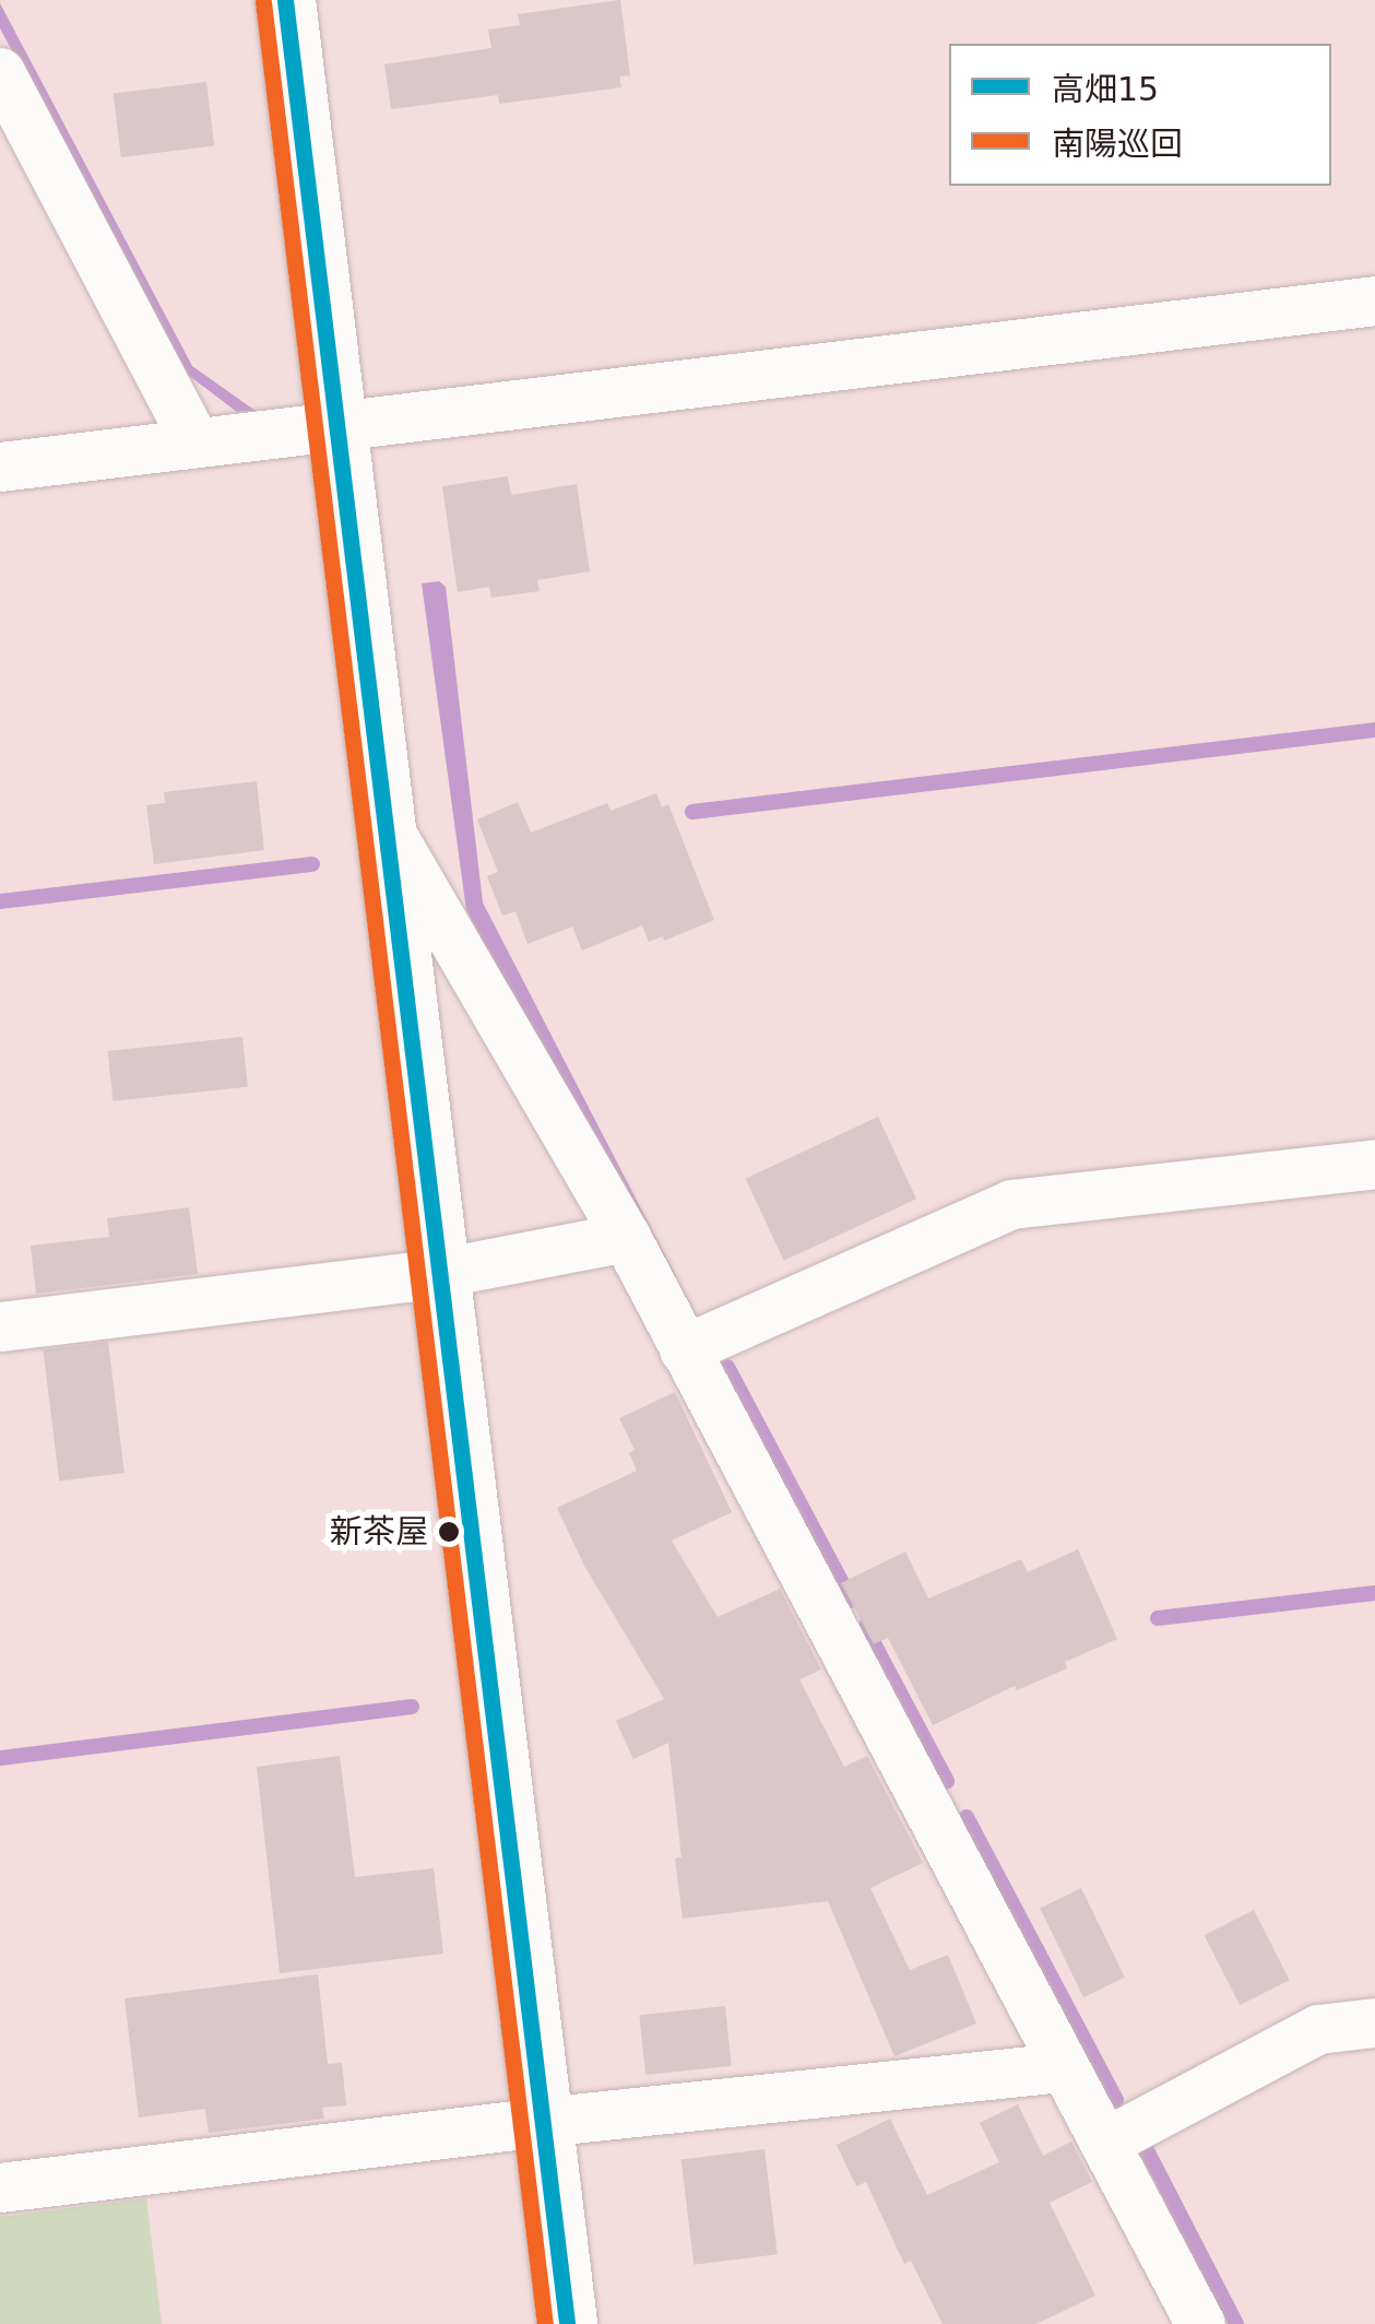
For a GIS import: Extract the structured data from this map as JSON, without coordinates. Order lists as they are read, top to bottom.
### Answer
{
  "places": ["新茶屋"],
  "lines": ["transit line 高畑15", "transit line 南陽巡回"],
  "legend": ["高畑15", "南陽巡回"]
}
